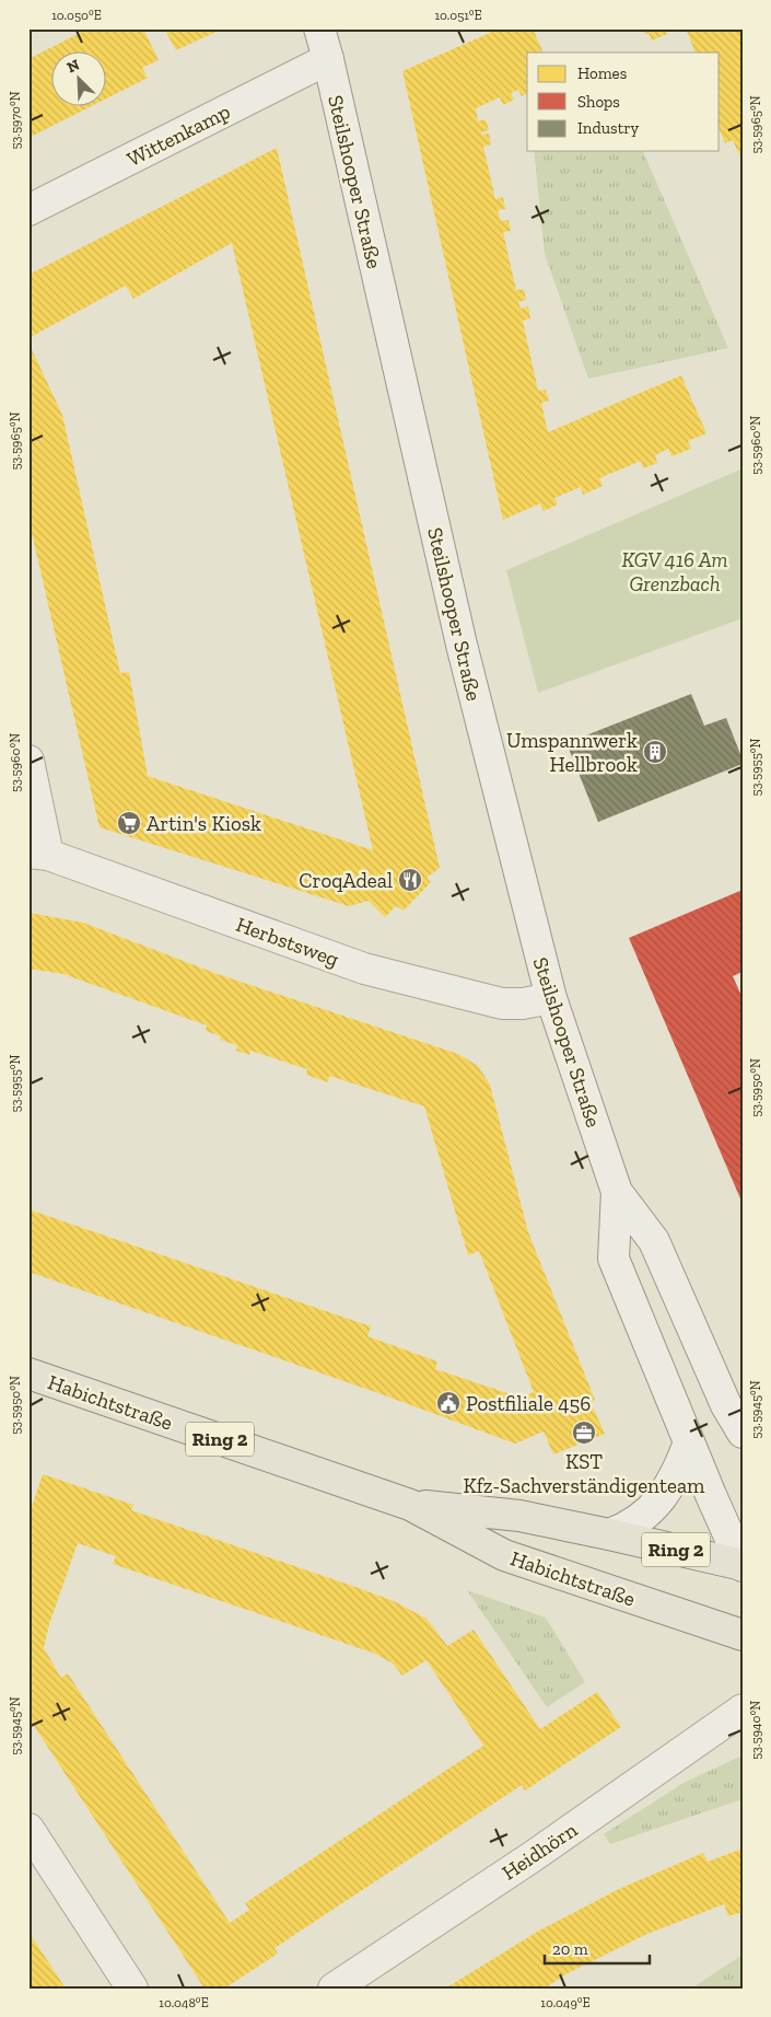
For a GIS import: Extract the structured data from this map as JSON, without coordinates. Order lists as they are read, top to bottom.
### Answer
{
  "streets": {
    "main road": ["Habichtstraße", "Ring 2"],
    "street": [
      "Wittenkamp",
      "Steilshooper Straße",
      "Herbstsweg",
      "Heidhörn"
    ]
  },
  "crossings": [
    ["Wittenkamp", "Steilshooper Straße"],
    ["Steilshooper Straße", "Herbstsweg"],
    ["Steilshooper Straße", "Habichtstraße"]
  ],
  "parks": ["KGV 416 Am Grenzbach"],
  "places": {
    "building": ["Umspannwerk Hellbrook"],
    "supermarket": ["Artin's Kiosk"],
    "restaurant": ["CroqAdeal"],
    "public building": ["Postfiliale 456"],
    "office": ["KST Kfz-Sachverständigenteam"]
  },
  "legend": ["Homes", "Shops", "Industry"],
  "scale_bar": "20 m",
  "north": "top left",
  "coordinates": [
    "10.050°E",
    "10.051°E",
    "53.5970°N",
    "53.5965°N",
    "53.5960°N",
    "53.5955°N",
    "53.5950°N",
    "53.5945°N",
    "53.5940°N",
    "10.048°E",
    "10.049°E"
  ]
}
